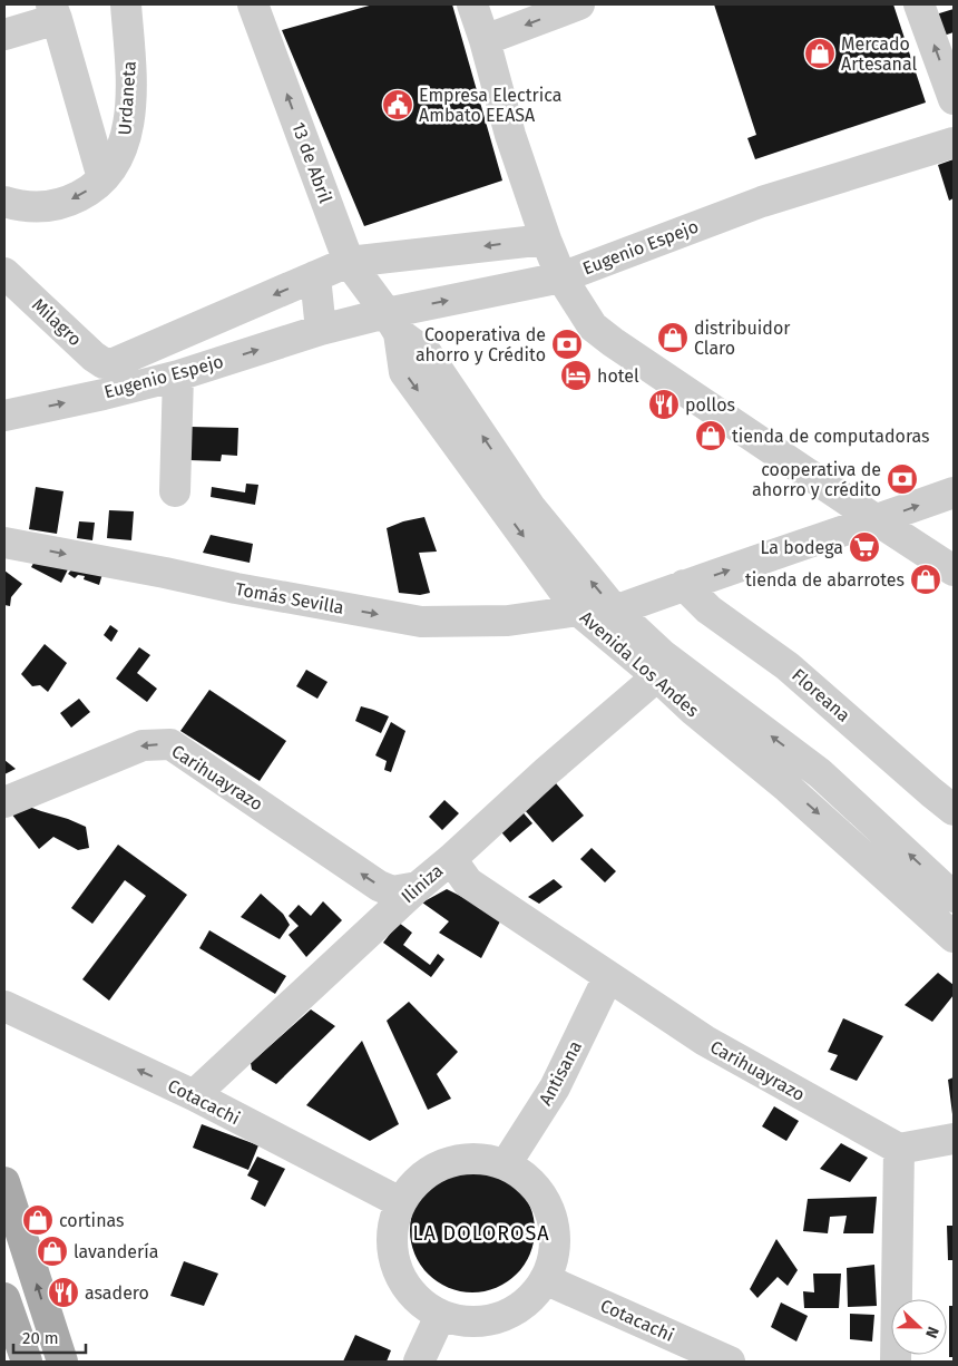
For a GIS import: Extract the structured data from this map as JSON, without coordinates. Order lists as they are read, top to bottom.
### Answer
{
  "streets": {
    "street": [
      "Urdaneta",
      "13 de Abril",
      "Eugenio Espejo",
      "Milagro",
      "Tomás Sevilla",
      "Avenida Los Andes",
      "Floreana",
      "Carihuayrazo",
      "Iliniza",
      "Antisana",
      "Cotacachi"
    ]
  },
  "crossings": [
    ["13 de Abril", "Eugenio Espejo"],
    ["13 de Abril", "Avenida Los Andes"],
    ["Eugenio Espejo", "Avenida Los Andes"],
    ["Tomás Sevilla", "Avenida Los Andes"],
    ["Avenida Los Andes", "Iliniza"],
    ["Carihuayrazo", "Iliniza"],
    ["Carihuayrazo", "Antisana"],
    ["Iliniza", "Cotacachi"],
    ["Antisana", "Cotacachi"]
  ],
  "one_way": [
    "Urdaneta",
    "Milagro",
    "Tomás Sevilla",
    "Carihuayrazo"
  ],
  "districts": ["LA DOLOROSA"],
  "places": {
    "shop": [
      "Mercado Artesanal",
      "distribuidor Claro",
      "tienda de computadoras",
      "tienda de abarrotes",
      "cortinas",
      "lavandería"
    ],
    "public building": ["Empresa Electrica Ambato EEASA"],
    "bank": ["Cooperativa de ahorro y Crédito", "cooperativa de ahorro y crédito"],
    "hotel": ["hotel"],
    "restaurant": ["pollos", "asadero"],
    "supermarket": ["La bodega"]
  },
  "scale_bar": "20 m",
  "north": "right"
}
